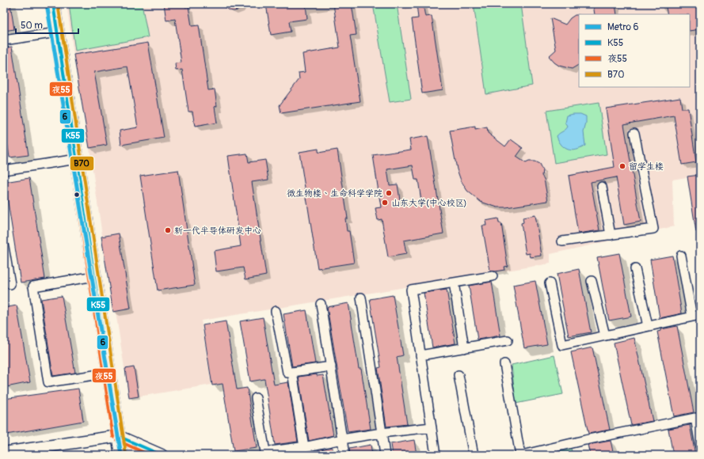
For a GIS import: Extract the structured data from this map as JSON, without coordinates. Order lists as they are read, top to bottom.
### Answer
{
  "places": [
    "留学生楼",
    "微生物楼、生命科学学院",
    "山东大学(中心校区)",
    "新一代半导体研发中心"
  ],
  "lines": [
    "metro line 6",
    "transit line K55",
    "transit line B70",
    "transit line 夜55"
  ],
  "legend": [
    "Metro 6",
    "K55",
    "夜55",
    "B70"
  ],
  "scale_bar": "50 m"
}
